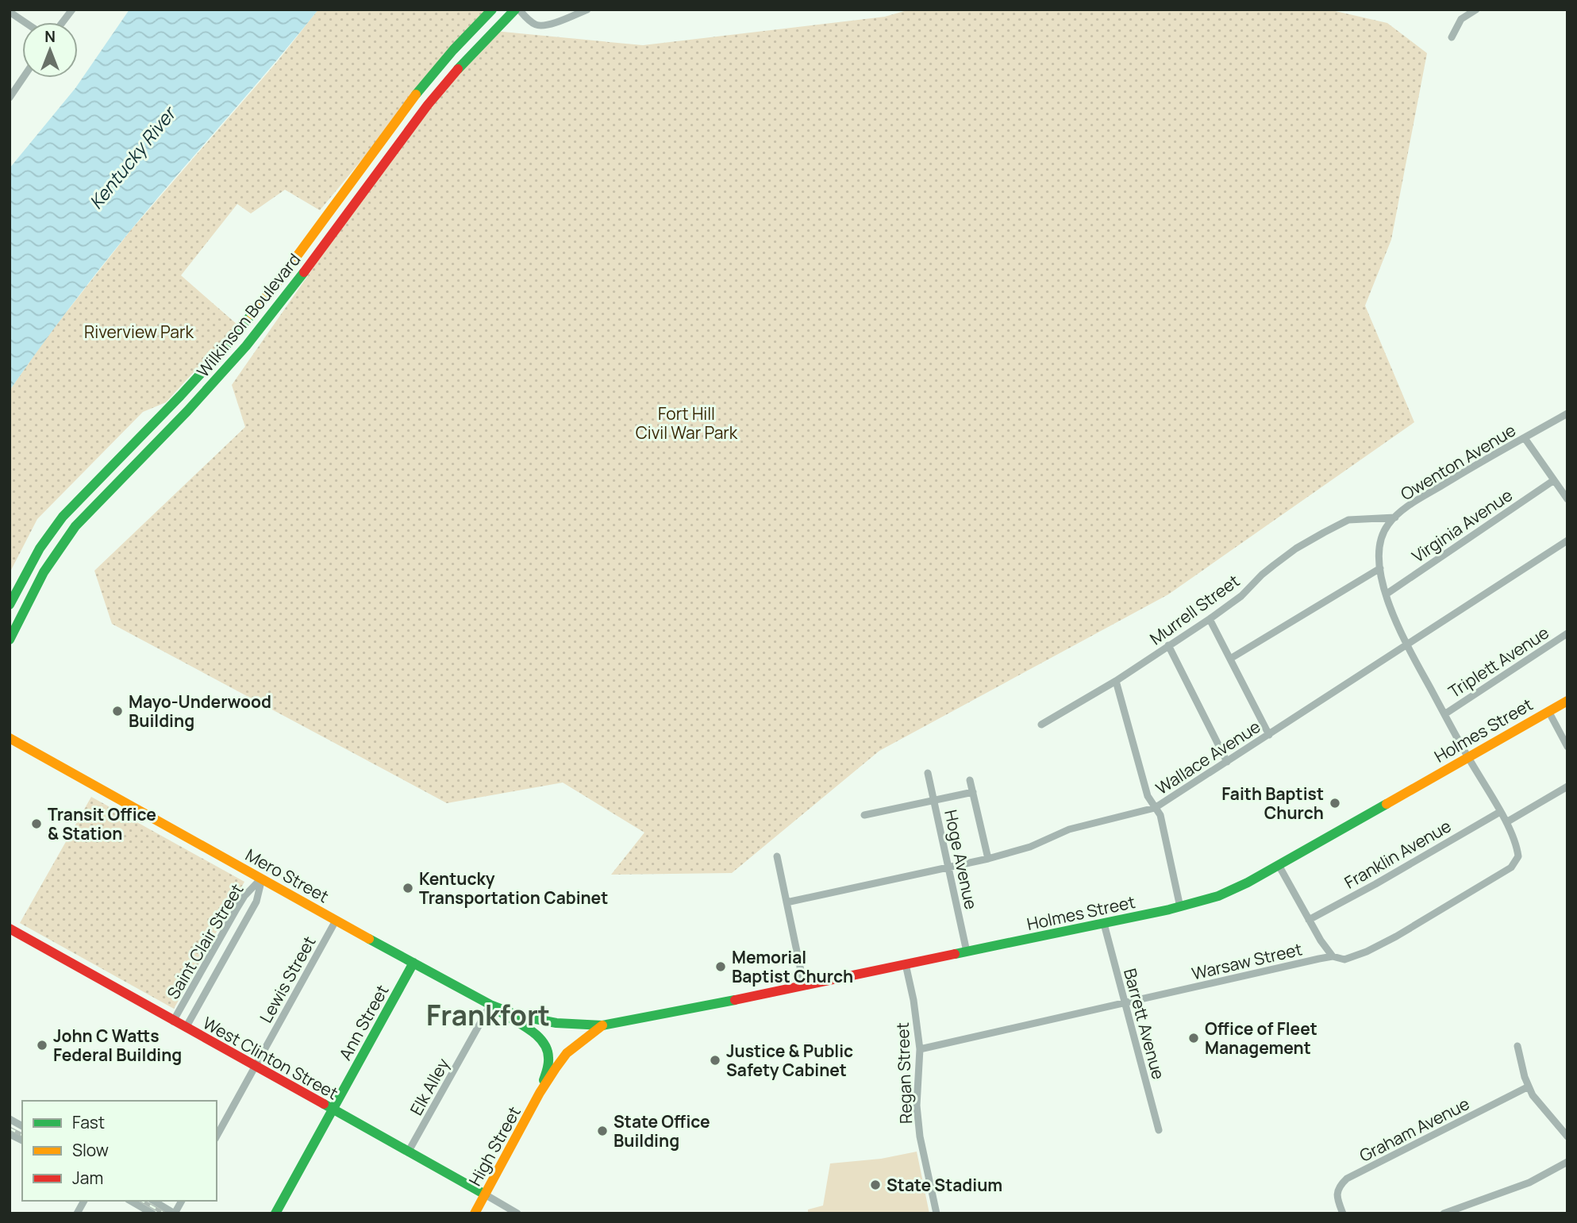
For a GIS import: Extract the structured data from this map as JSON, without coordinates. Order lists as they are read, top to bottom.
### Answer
{
  "streets": {
    "main road": [
      "Wilkinson Boulevard",
      "Holmes Street",
      "Mero Street",
      "Ann Street",
      "West Clinton Street",
      "High Street"
    ],
    "street": [
      "Owenton Avenue",
      "Virginia Avenue",
      "Murrell Street",
      "Triplett Avenue",
      "Wallace Avenue",
      "Franklin Avenue",
      "Hoge Avenue",
      "Saint Clair Street",
      "Warsaw Street",
      "Lewis Street",
      "Barrett Avenue",
      "Regan Street",
      "Elk Alley",
      "Graham Avenue"
    ]
  },
  "crossings": [
    ["Owenton Avenue", "Virginia Avenue"],
    ["Owenton Avenue", "Murrell Street"],
    ["Owenton Avenue", "Triplett Avenue"],
    ["Owenton Avenue", "Holmes Street"],
    ["Owenton Avenue", "Wallace Avenue"],
    ["Owenton Avenue", "Franklin Avenue"],
    ["Owenton Avenue", "Warsaw Street"],
    ["Holmes Street", "Hoge Avenue"],
    ["Holmes Street", "Mero Street"],
    ["Holmes Street", "Barrett Avenue"],
    ["Holmes Street", "Regan Street"],
    ["Holmes Street", "High Street"],
    ["Wallace Avenue", "Hoge Avenue"],
    ["Mero Street", "Saint Clair Street"],
    ["Mero Street", "Lewis Street"],
    ["Mero Street", "Ann Street"],
    ["Mero Street", "Elk Alley"],
    ["Mero Street", "High Street"],
    ["Saint Clair Street", "West Clinton Street"],
    ["Warsaw Street", "Barrett Avenue"],
    ["Warsaw Street", "Regan Street"],
    ["Lewis Street", "West Clinton Street"],
    ["Ann Street", "West Clinton Street"],
    ["West Clinton Street", "Elk Alley"],
    ["West Clinton Street", "High Street"],
    ["Elk Alley", "High Street"]
  ],
  "districts": ["Frankfort"],
  "water": ["Kentucky River"],
  "parks": ["Riverview Park", "Fort Hill Civil War Park"],
  "places": [
    "Mayo-Underwood Building",
    "Faith Baptist Church",
    "Transit Office & Station",
    "Kentucky Transportation Cabinet",
    "Memorial Baptist Church",
    "Office of Fleet Management",
    "John C Watts Federal Building",
    "Justice & Public Safety Cabinet",
    "State Office Building",
    "State Stadium"
  ],
  "legend": ["Fast", "Slow", "Jam"],
  "north": "top"
}
